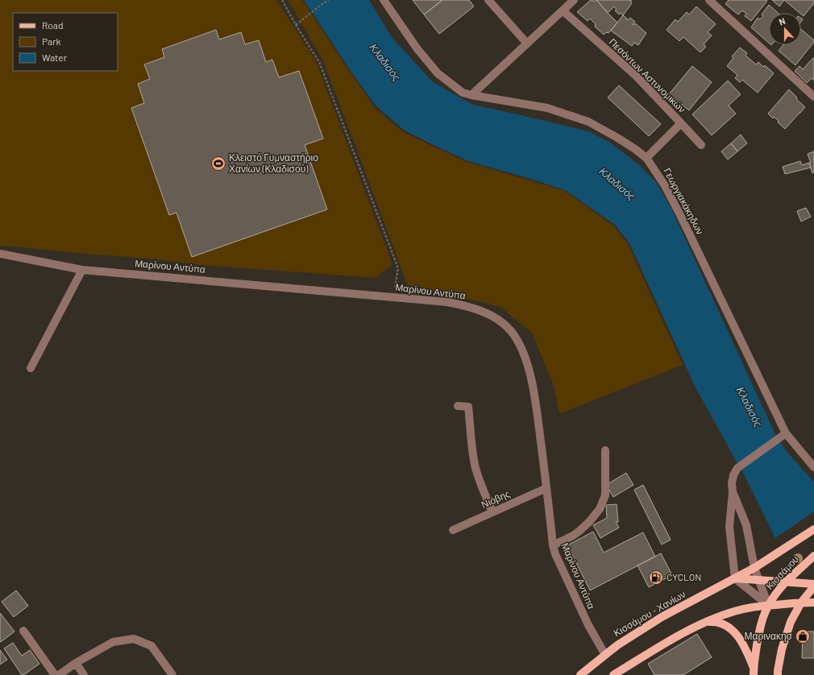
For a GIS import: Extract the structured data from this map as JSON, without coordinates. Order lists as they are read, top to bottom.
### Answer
{
  "streets": {
    "main road": ["Κισσάμου", "Κισσάμου - Χανίων"],
    "street": [
      "Πεσόντων Αστυνομικών",
      "Γεωργιακάκηδων",
      "Μαρίνου Αντύπα",
      "Νιόβης"
    ]
  },
  "crossings": [
    ["Πεσόντων Αστυνομικών", "Γεωργιακάκηδων"],
    ["Μαρίνου Αντύπα", "Νιόβης"],
    ["Μαρίνου Αντύπα", "Κισσάμου - Χανίων"]
  ],
  "water": ["Κλαδισός"],
  "places": {
    "sports": ["Κλειστό Γυμναστήριο Χανίων (Κλαδισού)"],
    "fuel station": ["CYCLON"],
    "shop": ["Μαρινακησ"]
  },
  "legend": ["Road", "Park", "Water"],
  "north": "top"
}
